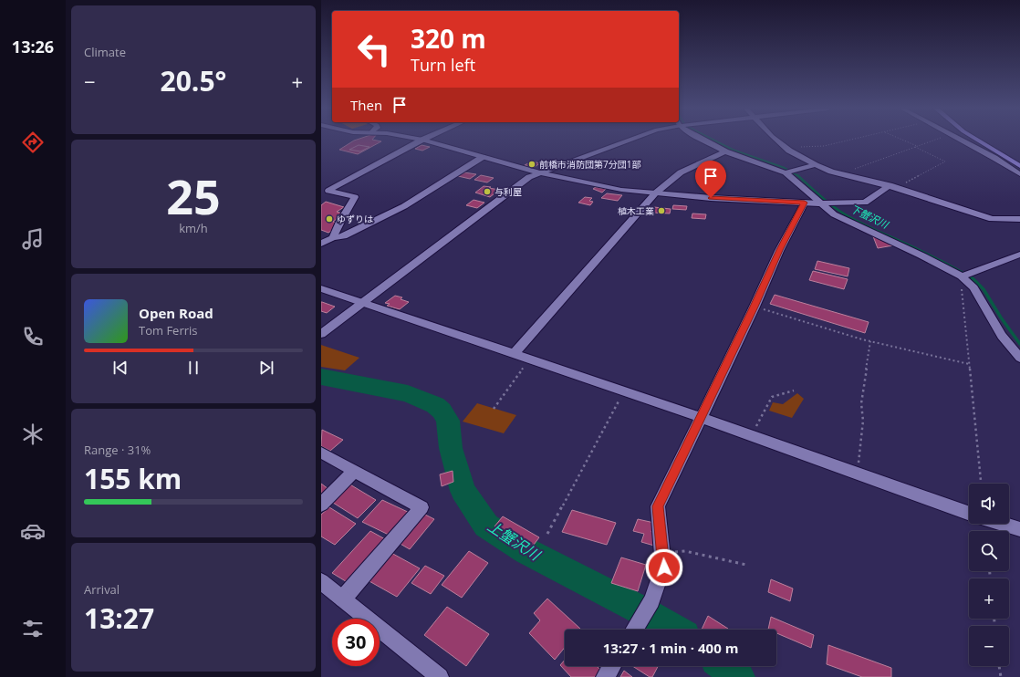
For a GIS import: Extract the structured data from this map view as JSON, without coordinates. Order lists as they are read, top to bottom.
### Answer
{
  "water": ["下蟹沢川", "上蟹沢川"],
  "places": [
    "前橋市消防団第7分団1部",
    "与利屋",
    "植木工業",
    "ゆずりは"
  ],
  "page": {
    "tabs": "13:26",
    "tile": [
      "Climate",
      ["25", "km/h"],
      ["Range · 31%", "155 km"],
      ["Arrival", "13:27"]
    ],
    "turn": ["320 m", "Turn left"],
    "heat": ["−", "20.5°", "+"],
    "then": "Then",
    "song": ["Open Road", "Tom Ferris"],
    "map_buttons": ["+", "−"],
    "limit": "30",
    "trip": "13:27 · 1 min · 400 m"
  }
}
